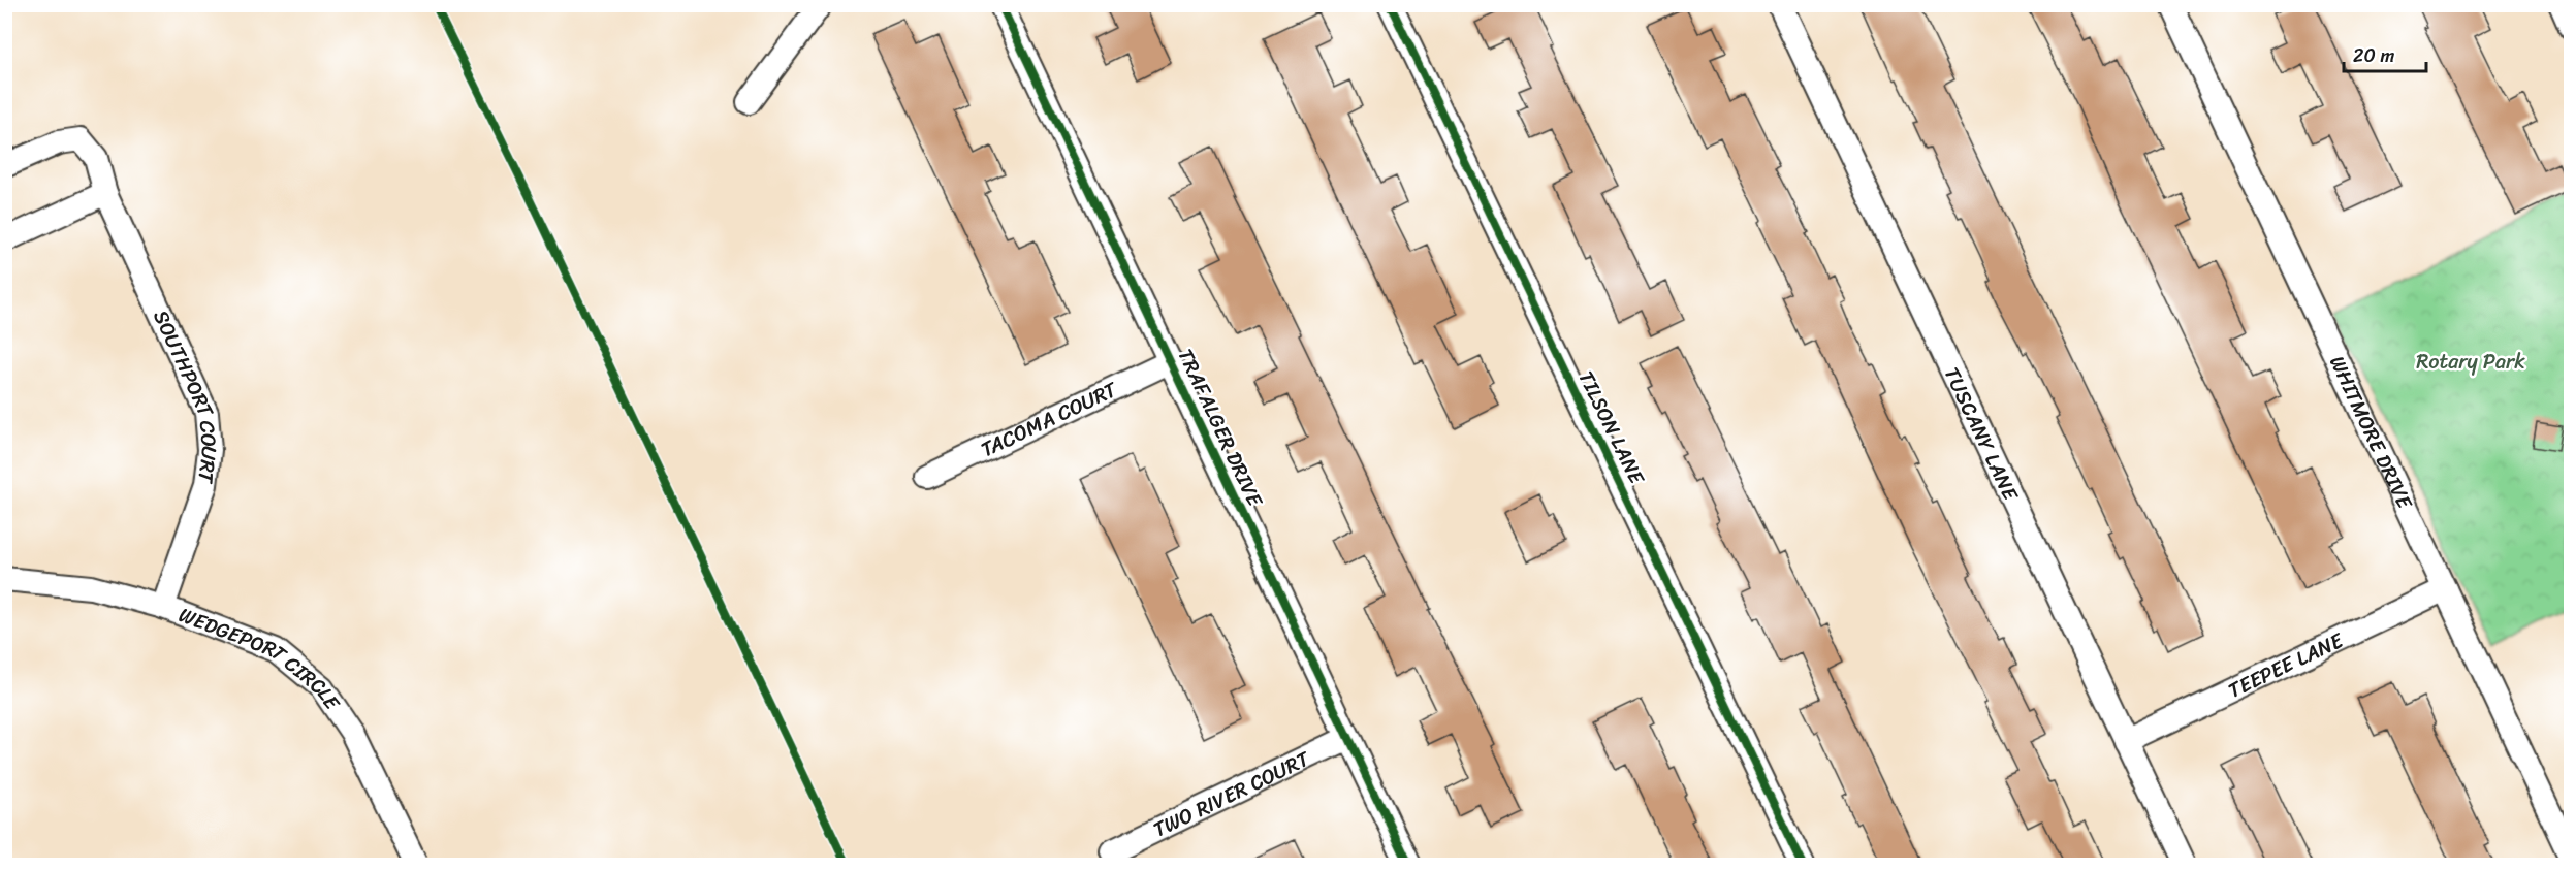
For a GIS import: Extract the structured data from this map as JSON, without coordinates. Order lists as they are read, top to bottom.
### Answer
{
  "streets": {
    "street": [
      "SOUTHPORT COURT",
      "TACOMA COURT",
      "TRAFALGER DRIVE",
      "TILSON LANE",
      "WHITMORE DRIVE",
      "TUSCANY LANE",
      "WEDGEPORT CIRCLE",
      "TEEPEE LANE",
      "TWO RIVER COURT"
    ]
  },
  "crossings": [
    ["SOUTHPORT COURT", "WEDGEPORT CIRCLE"],
    ["TACOMA COURT", "TRAFALGER DRIVE"],
    ["TRAFALGER DRIVE", "TWO RIVER COURT"],
    ["WHITMORE DRIVE", "TEEPEE LANE"],
    ["TUSCANY LANE", "TEEPEE LANE"]
  ],
  "parks": ["Rotary Park"],
  "scale_bar": "20 m"
}
